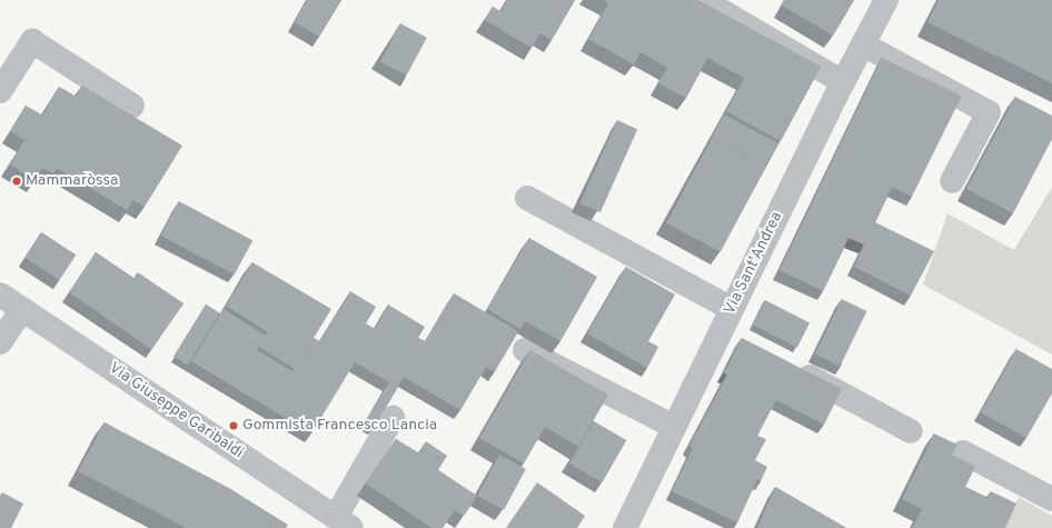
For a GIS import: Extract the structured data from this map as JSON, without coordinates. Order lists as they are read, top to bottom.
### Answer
{
  "streets": {
    "street": ["Via Sant'Andrea", "Via Giuseppe Garibaldi"]
  },
  "places": ["Mammaròssa", "Gommista Francesco Lancia"]
}
